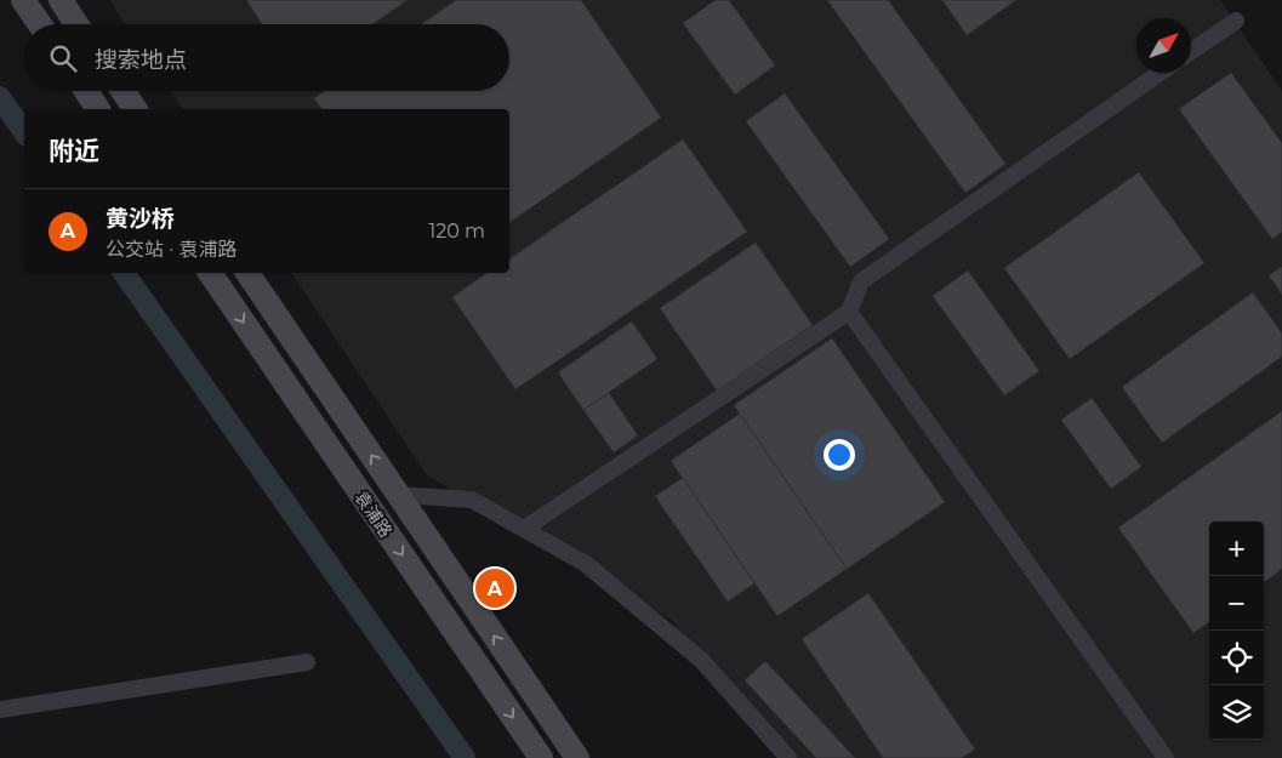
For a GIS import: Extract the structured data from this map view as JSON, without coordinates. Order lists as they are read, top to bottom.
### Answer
{
  "streets": {
    "main road": ["袁浦路"]
  },
  "north": "top right",
  "page": {
    "search": "搜索地点",
    "heading": "附近",
    "list": [
      {
        "mark": "A",
        "name": "黄沙桥",
        "note": "公交站 · 袁浦路",
        "value": "120 m"
      }
    ],
    "map_buttons": ["+", "−"],
    "pins": "A"
  }
}
